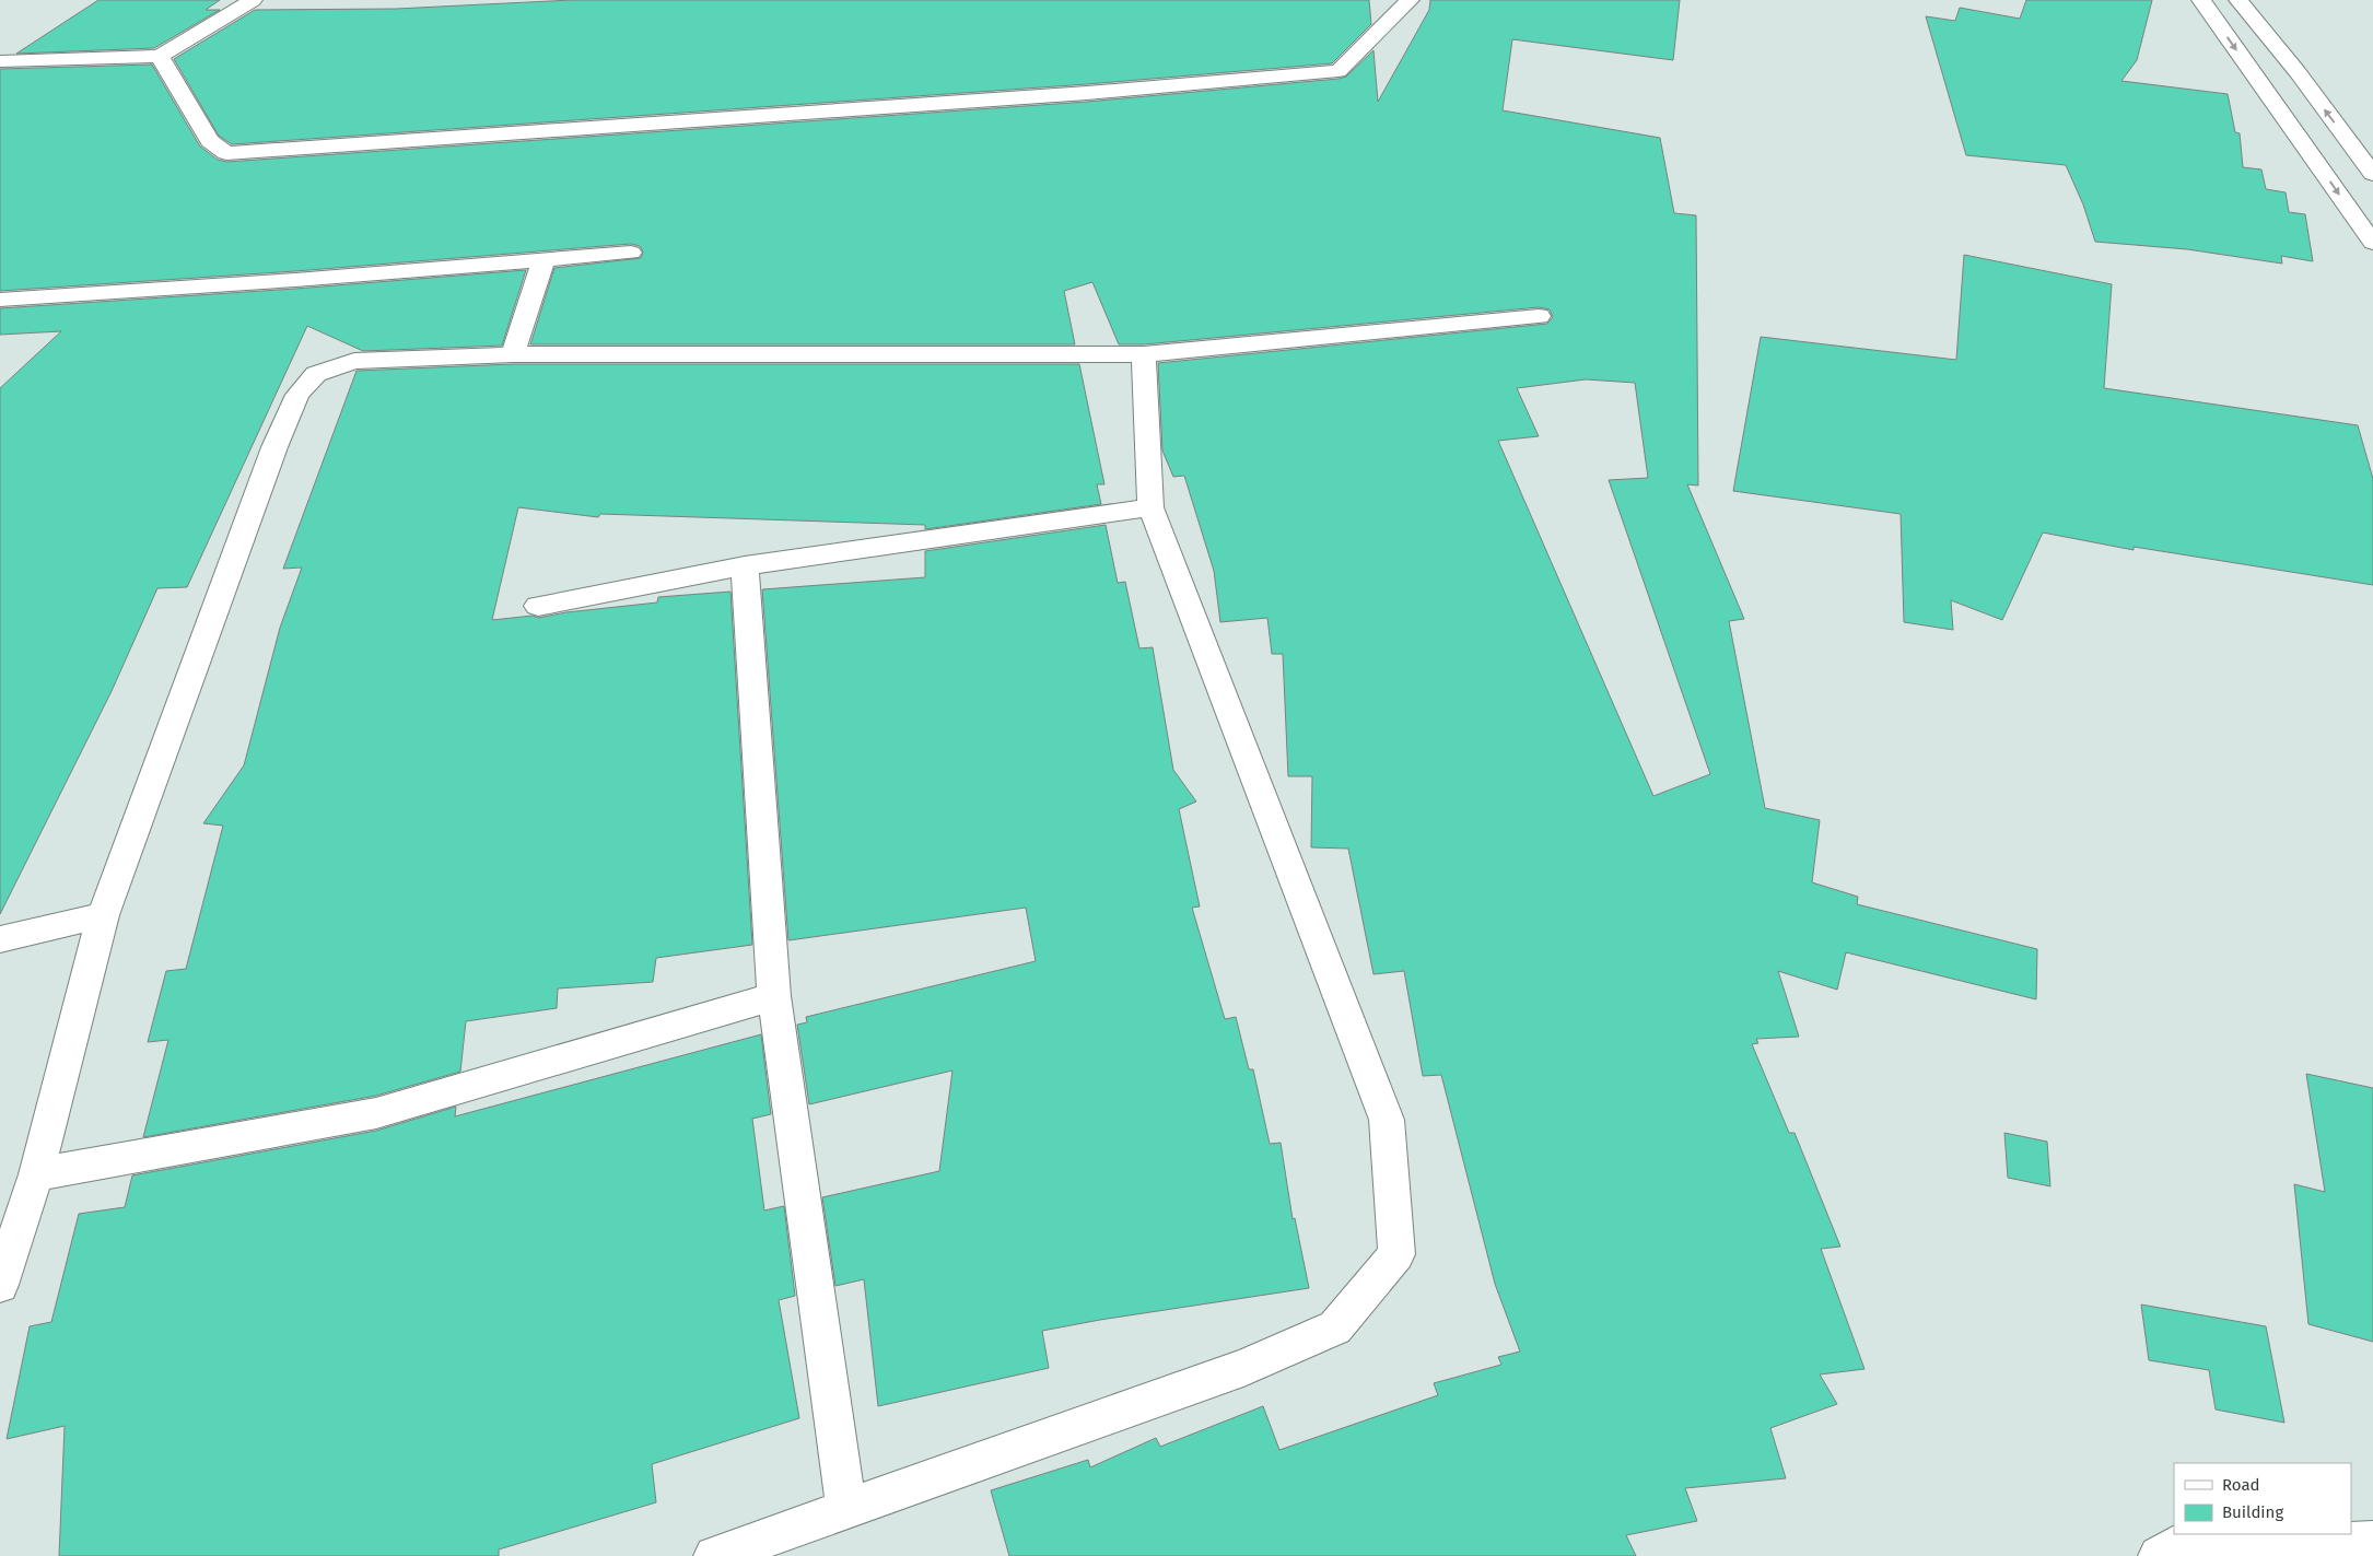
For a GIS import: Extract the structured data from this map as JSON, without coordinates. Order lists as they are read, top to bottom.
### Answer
{
  "legend": ["Road", "Building"]
}
